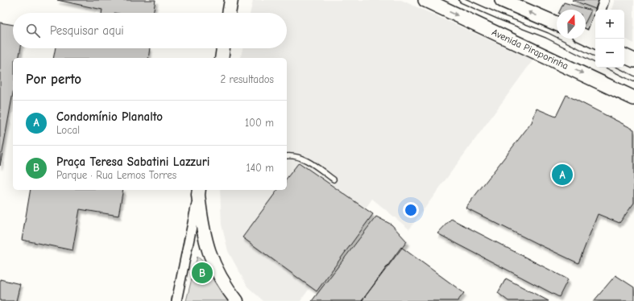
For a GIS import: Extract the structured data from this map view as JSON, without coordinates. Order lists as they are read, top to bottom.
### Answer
{
  "streets": {
    "main road": ["Avenida Piraporinha"]
  },
  "north": "top",
  "page": {
    "map_buttons": ["+", "−"],
    "search": "Pesquisar aqui",
    "heading": ["Por perto", "2 resultados"],
    "list": [
      {
        "mark": "A",
        "name": "Condomínio Planalto",
        "note": "Local",
        "value": "100 m"
      },
      {
        "mark": "B",
        "name": "Praça Teresa Sabatini Lazzuri",
        "note": "Parque · Rua Lemos Torres",
        "value": "140 m"
      }
    ],
    "pins": ["A", "B"]
  }
}
